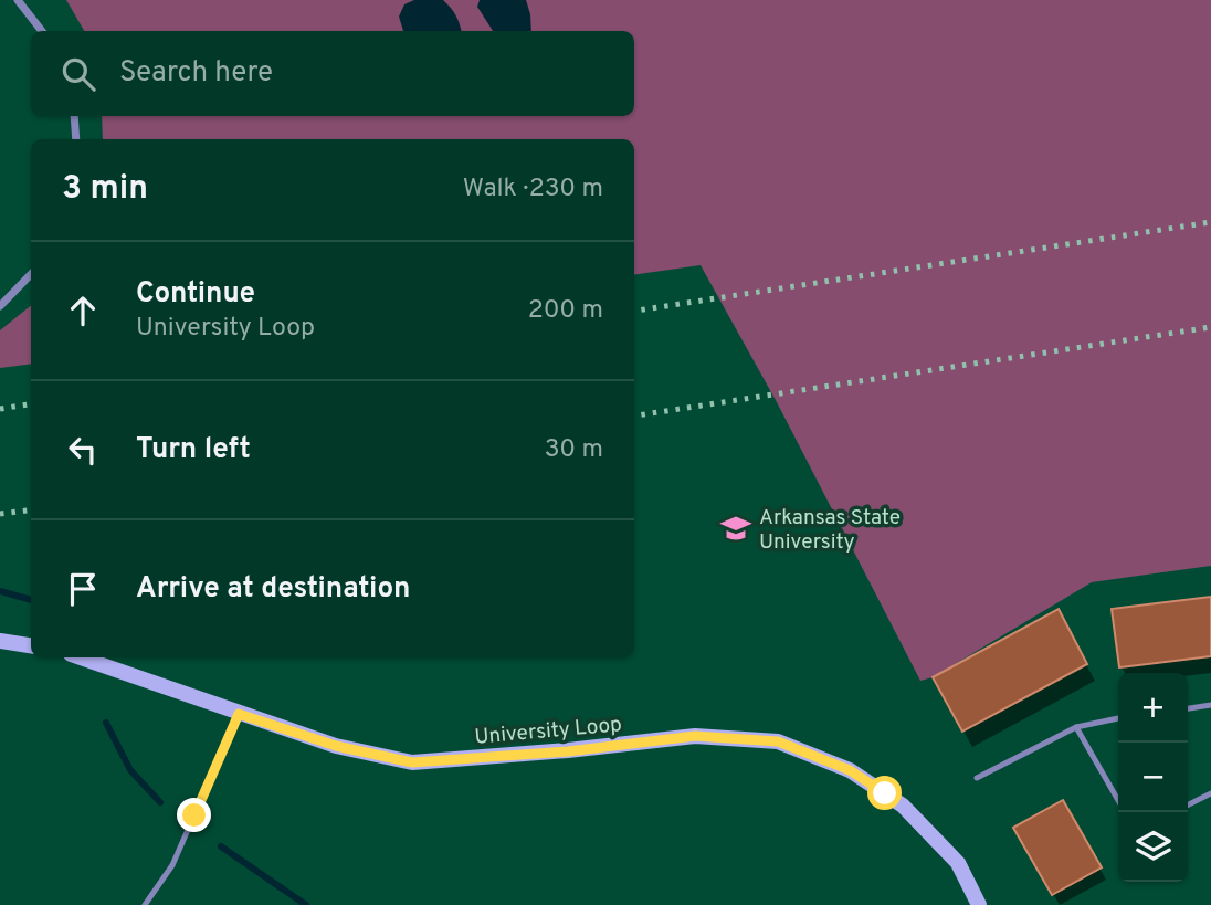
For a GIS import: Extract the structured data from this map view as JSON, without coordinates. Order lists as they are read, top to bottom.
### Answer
{
  "streets": {
    "street": ["University Loop"]
  },
  "places": {
    "school or university": ["Arkansas State University"]
  },
  "page": {
    "search": "Search here",
    "heading": ["3 min", "Walk · 230 m"],
    "list": [
      ["Continue", "University Loop", "200 m"],
      ["Turn left", "30 m"],
      "Arrive at destination"
    ],
    "map_buttons": ["+", "−"]
  }
}
